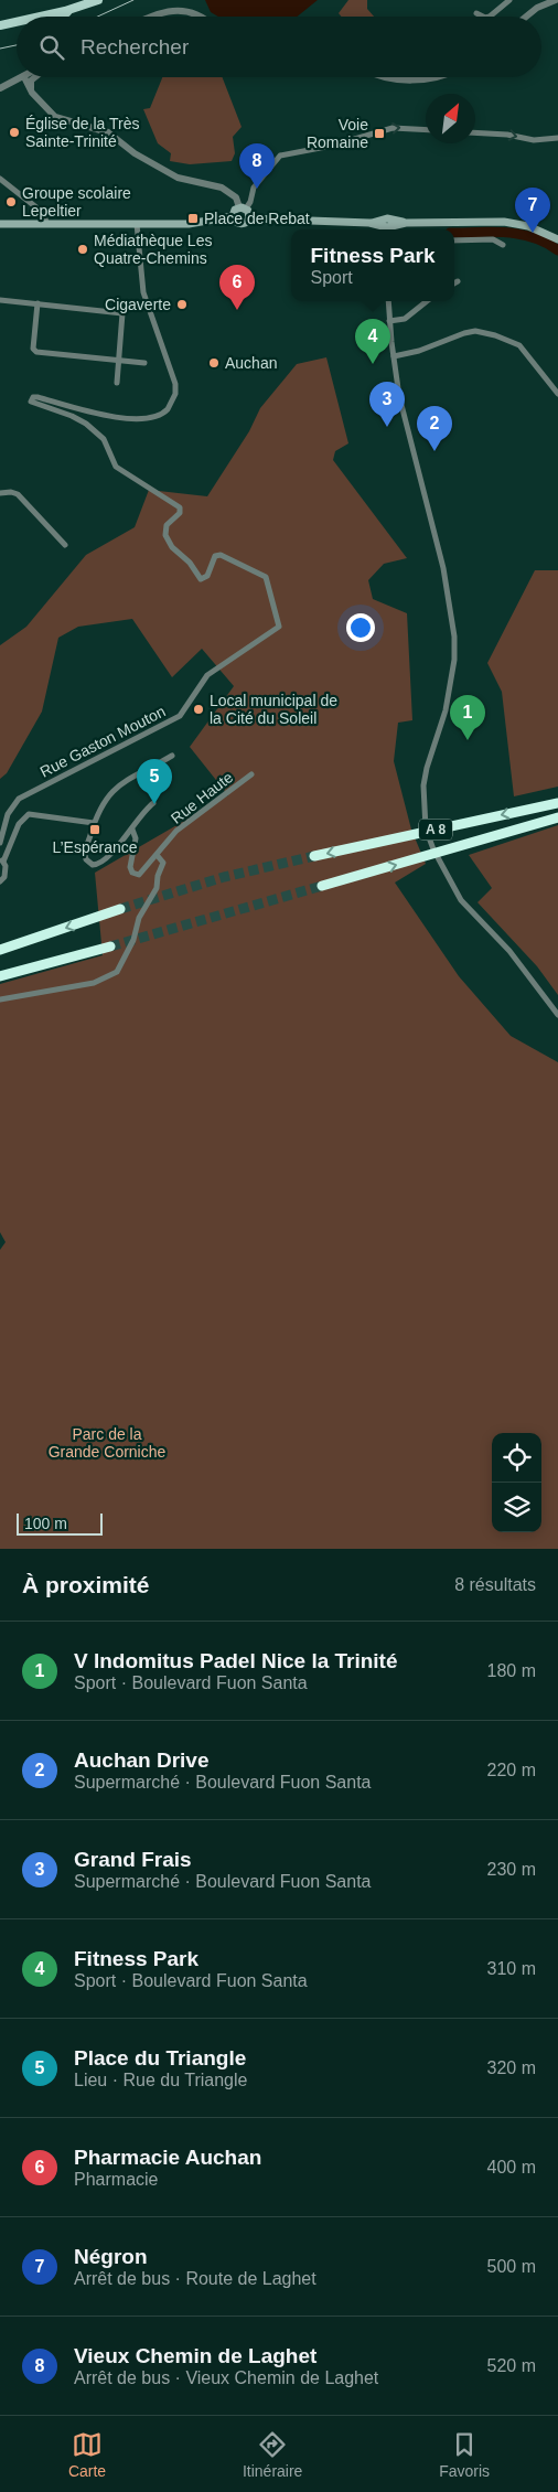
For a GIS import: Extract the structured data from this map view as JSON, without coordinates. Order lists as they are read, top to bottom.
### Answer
{
  "streets": {
    "highway": ["A 8"],
    "street": ["Rue Gaston Mouton", "Rue Haute"]
  },
  "parks": ["Parc de la Grande Corniche"],
  "places": {
    "other": [
      "Église de la Très Sainte-Trinité",
      "Groupe scolaire Lepeltier",
      "Médiathèque Les Quatre-Chemins",
      "Cigaverte",
      "Auchan",
      "Local municipal de la Cité du Soleil"
    ],
    "transit": ["Voie Romaine", "Place de Rebat", "L’Espérance"]
  },
  "scale_bar": "100 m",
  "north": "top right",
  "page": {
    "search": "Rechercher",
    "pins": [
      "8",
      "7",
      "6",
      "4",
      "3",
      "2",
      "1",
      "5"
    ],
    "popup": ["Fitness Park", "Sport"],
    "scale": "100 m",
    "heading": ["À proximité", "8 résultats"],
    "list": [
      {
        "mark": "1",
        "name": "V Indomitus Padel Nice la Trinité",
        "note": "Sport · Boulevard Fuon Santa",
        "value": "180 m"
      },
      {
        "mark": "2",
        "name": "Auchan Drive",
        "note": "Supermarché · Boulevard Fuon Santa",
        "value": "220 m"
      },
      {
        "mark": "3",
        "name": "Grand Frais",
        "note": "Supermarché · Boulevard Fuon Santa",
        "value": "230 m"
      },
      {
        "mark": "4",
        "name": "Fitness Park",
        "note": "Sport · Boulevard Fuon Santa",
        "value": "310 m"
      },
      {
        "mark": "5",
        "name": "Place du Triangle",
        "note": "Lieu · Rue du Triangle",
        "value": "320 m"
      },
      {
        "mark": "6",
        "name": "Pharmacie Auchan",
        "note": "Pharmacie",
        "value": "400 m"
      },
      {
        "mark": "7",
        "name": "Négron",
        "note": "Arrêt de bus · Route de Laghet",
        "value": "500 m"
      },
      {
        "mark": "8",
        "name": "Vieux Chemin de Laghet",
        "note": "Arrêt de bus · Vieux Chemin de Laghet",
        "value": "520 m"
      }
    ],
    "nav": ["Carte", "Itinéraire", "Favoris"]
  }
}
